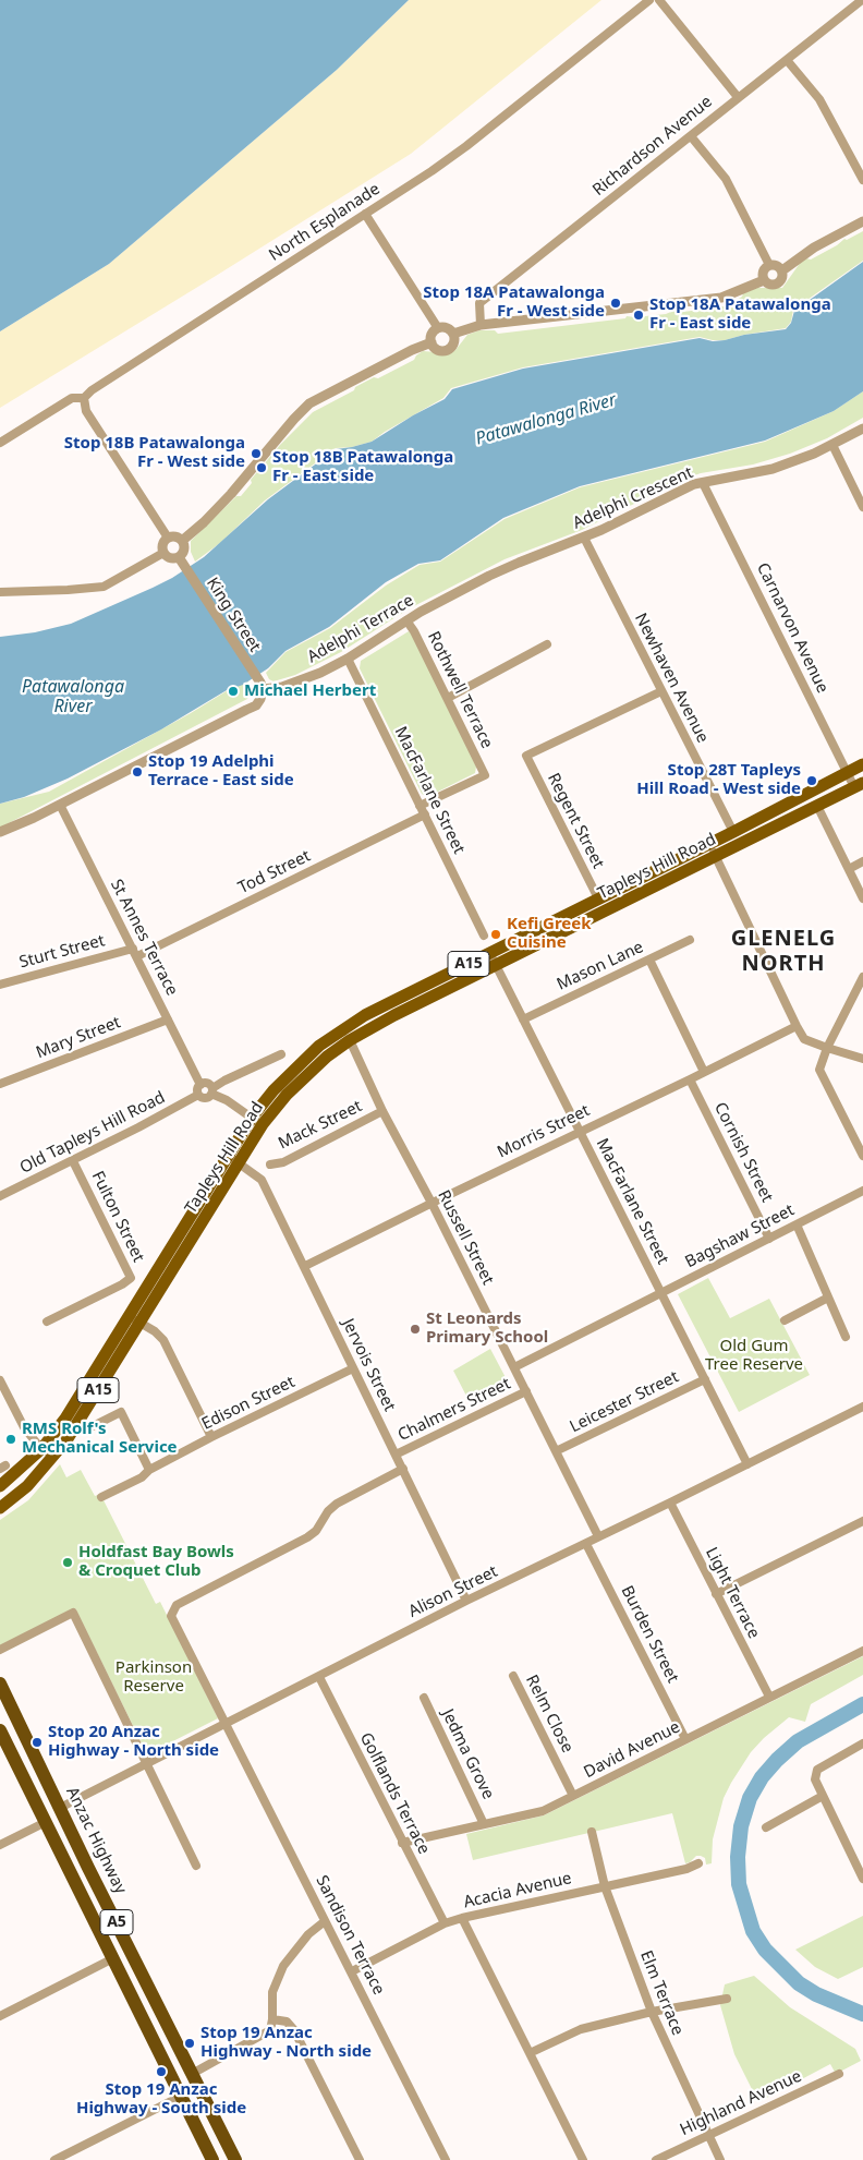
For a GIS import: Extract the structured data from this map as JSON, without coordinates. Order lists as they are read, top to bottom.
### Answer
{
  "streets": {
    "highway": ["Anzac Highway", "A5"],
    "main road": ["Tapleys Hill Road", "A15"],
    "street": [
      "Richardson Avenue",
      "North Esplanade",
      "Adelphi Crescent",
      "King Street",
      "Carnarvon Avenue",
      "Adelphi Terrace",
      "Newhaven Avenue",
      "Rothwell Terrace",
      "MacFarlane Street",
      "Regent Street",
      "Tod Street",
      "St Annes Terrace",
      "Sturt Street",
      "Mason Lane",
      "Mary Street",
      "Mack Street",
      "Morris Street",
      "Old Tapleys Hill Road",
      "Cornish Street",
      "Fulton Street",
      "Bagshaw Street",
      "Russell Street",
      "Jervois Street",
      "Leicester Street",
      "Edison Street",
      "Chalmers Street",
      "Alison Street",
      "Light Terrace",
      "Burden Street",
      "Relm Close",
      "David Avenue",
      "Jedma Grove",
      "Golflands Terrace",
      "Acacia Avenue",
      "Sandison Terrace",
      "Elm Terrace",
      "Highland Avenue"
    ]
  },
  "crossings": [
    ["Adelphi Crescent", "Carnarvon Avenue"],
    ["Adelphi Crescent", "Adelphi Terrace"],
    ["Adelphi Crescent", "Newhaven Avenue"],
    ["King Street", "Adelphi Terrace"],
    ["Carnarvon Avenue", "Tapleys Hill Road"],
    ["Adelphi Terrace", "Rothwell Terrace"],
    ["Adelphi Terrace", "MacFarlane Street"],
    ["Newhaven Avenue", "Regent Street"],
    ["Newhaven Avenue", "Tapleys Hill Road"],
    ["Rothwell Terrace", "MacFarlane Street"],
    ["MacFarlane Street", "Tapleys Hill Road"],
    ["MacFarlane Street", "Tod Street"],
    ["MacFarlane Street", "Mason Lane"],
    ["MacFarlane Street", "Morris Street"],
    ["MacFarlane Street", "Bagshaw Street"],
    ["MacFarlane Street", "Leicester Street"],
    ["MacFarlane Street", "Alison Street"],
    ["Regent Street", "Tapleys Hill Road"],
    ["Tapleys Hill Road", "Russell Street"],
    ["Tapleys Hill Road", "Jervois Street"],
    ["Tod Street", "St Annes Terrace"],
    ["Tod Street", "Sturt Street"],
    ["St Annes Terrace", "Sturt Street"],
    ["St Annes Terrace", "Mary Street"],
    ["St Annes Terrace", "Old Tapleys Hill Road"],
    ["Mack Street", "Russell Street"],
    ["Morris Street", "Cornish Street"],
    ["Morris Street", "Russell Street"],
    ["Morris Street", "Jervois Street"],
    ["Old Tapleys Hill Road", "Fulton Street"],
    ["Cornish Street", "Bagshaw Street"],
    ["Bagshaw Street", "Russell Street"],
    ["Russell Street", "Leicester Street"],
    ["Russell Street", "Chalmers Street"],
    ["Russell Street", "Alison Street"],
    ["Jervois Street", "Edison Street"],
    ["Jervois Street", "Chalmers Street"],
    ["Jervois Street", "Alison Street"],
    ["Jervois Street", "Sandison Terrace"],
    ["Alison Street", "Light Terrace"],
    ["Alison Street", "Burden Street"],
    ["Alison Street", "Golflands Terrace"],
    ["Alison Street", "Anzac Highway"],
    ["Alison Street", "Sandison Terrace"],
    ["Light Terrace", "David Avenue"],
    ["Burden Street", "David Avenue"],
    ["Relm Close", "David Avenue"],
    ["David Avenue", "Jedma Grove"],
    ["David Avenue", "Golflands Terrace"],
    ["Golflands Terrace", "Acacia Avenue"],
    ["Acacia Avenue", "Sandison Terrace"],
    ["Acacia Avenue", "Elm Terrace"],
    ["Elm Terrace", "Highland Avenue"]
  ],
  "districts": ["GLENELG NORTH"],
  "water": ["Patawalonga River"],
  "parks": ["Old Gum Tree Reserve", "Parkinson Reserve"],
  "places": [
    "Stop 18A Patawalonga Fr - West side",
    "Stop 18A Patawalonga Fr - East side",
    "Stop 18B Patawalonga Fr - West side",
    "Stop 18B Patawalonga Fr - East side",
    "Michael Herbert",
    "Stop 19 Adelphi Terrace - East side",
    "Stop 28T Tapleys Hill Road - West side",
    "Kefi Greek Cuisine",
    "St Leonards Primary School",
    "RMS Rolf's Mechanical Service",
    "Holdfast Bay Bowls & Croquet Club",
    "Stop 20 Anzac Highway - North side",
    "Stop 19 Anzac Highway - North side",
    "Stop 19 Anzac Highway - South side"
  ]
}
